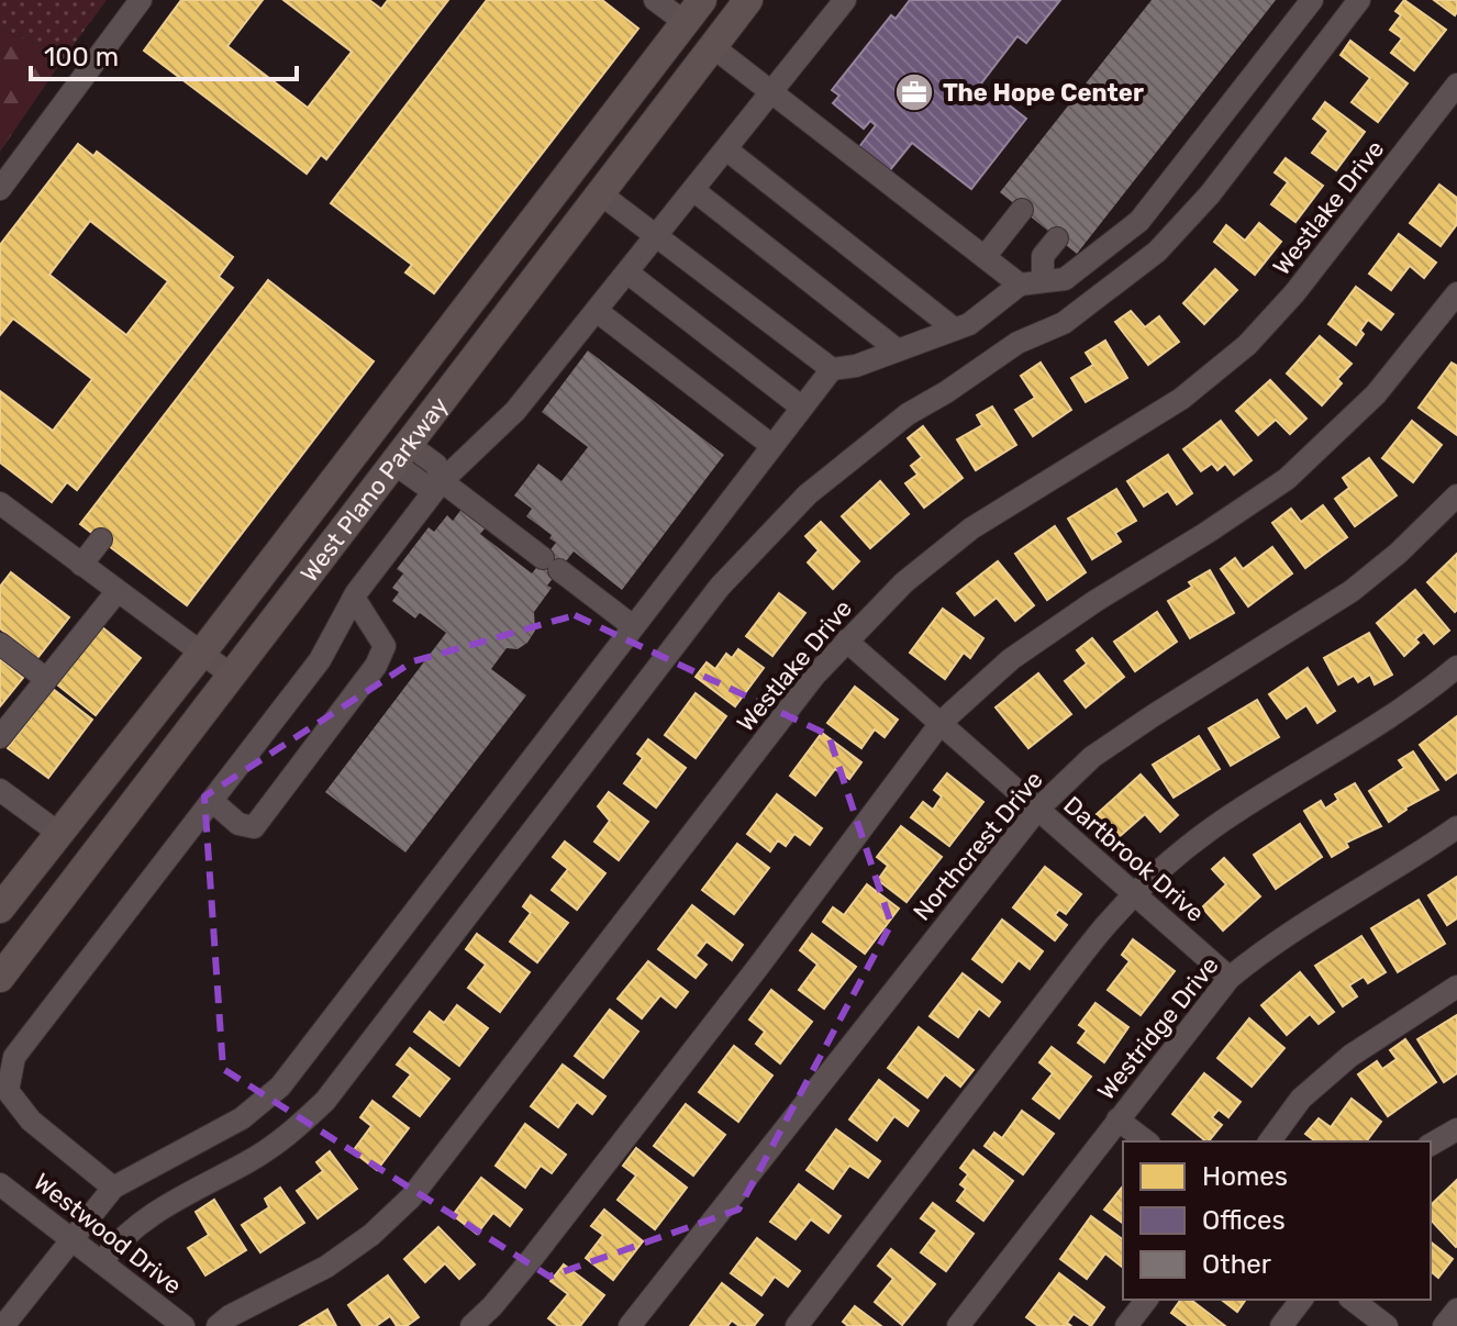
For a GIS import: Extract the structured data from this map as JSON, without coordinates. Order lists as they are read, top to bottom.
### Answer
{
  "streets": {
    "main road": ["West Plano Parkway"],
    "street": [
      "Westlake Drive",
      "Northcrest Drive",
      "Dartbrook Drive",
      "Westridge Drive",
      "Westwood Drive"
    ]
  },
  "crossings": [
    ["Westlake Drive", "Dartbrook Drive"],
    ["Northcrest Drive", "Dartbrook Drive"],
    ["Dartbrook Drive", "Westridge Drive"]
  ],
  "places": {
    "office": ["The Hope Center"]
  },
  "legend": ["Homes", "Offices", "Other"],
  "scale_bar": "100 m"
}
